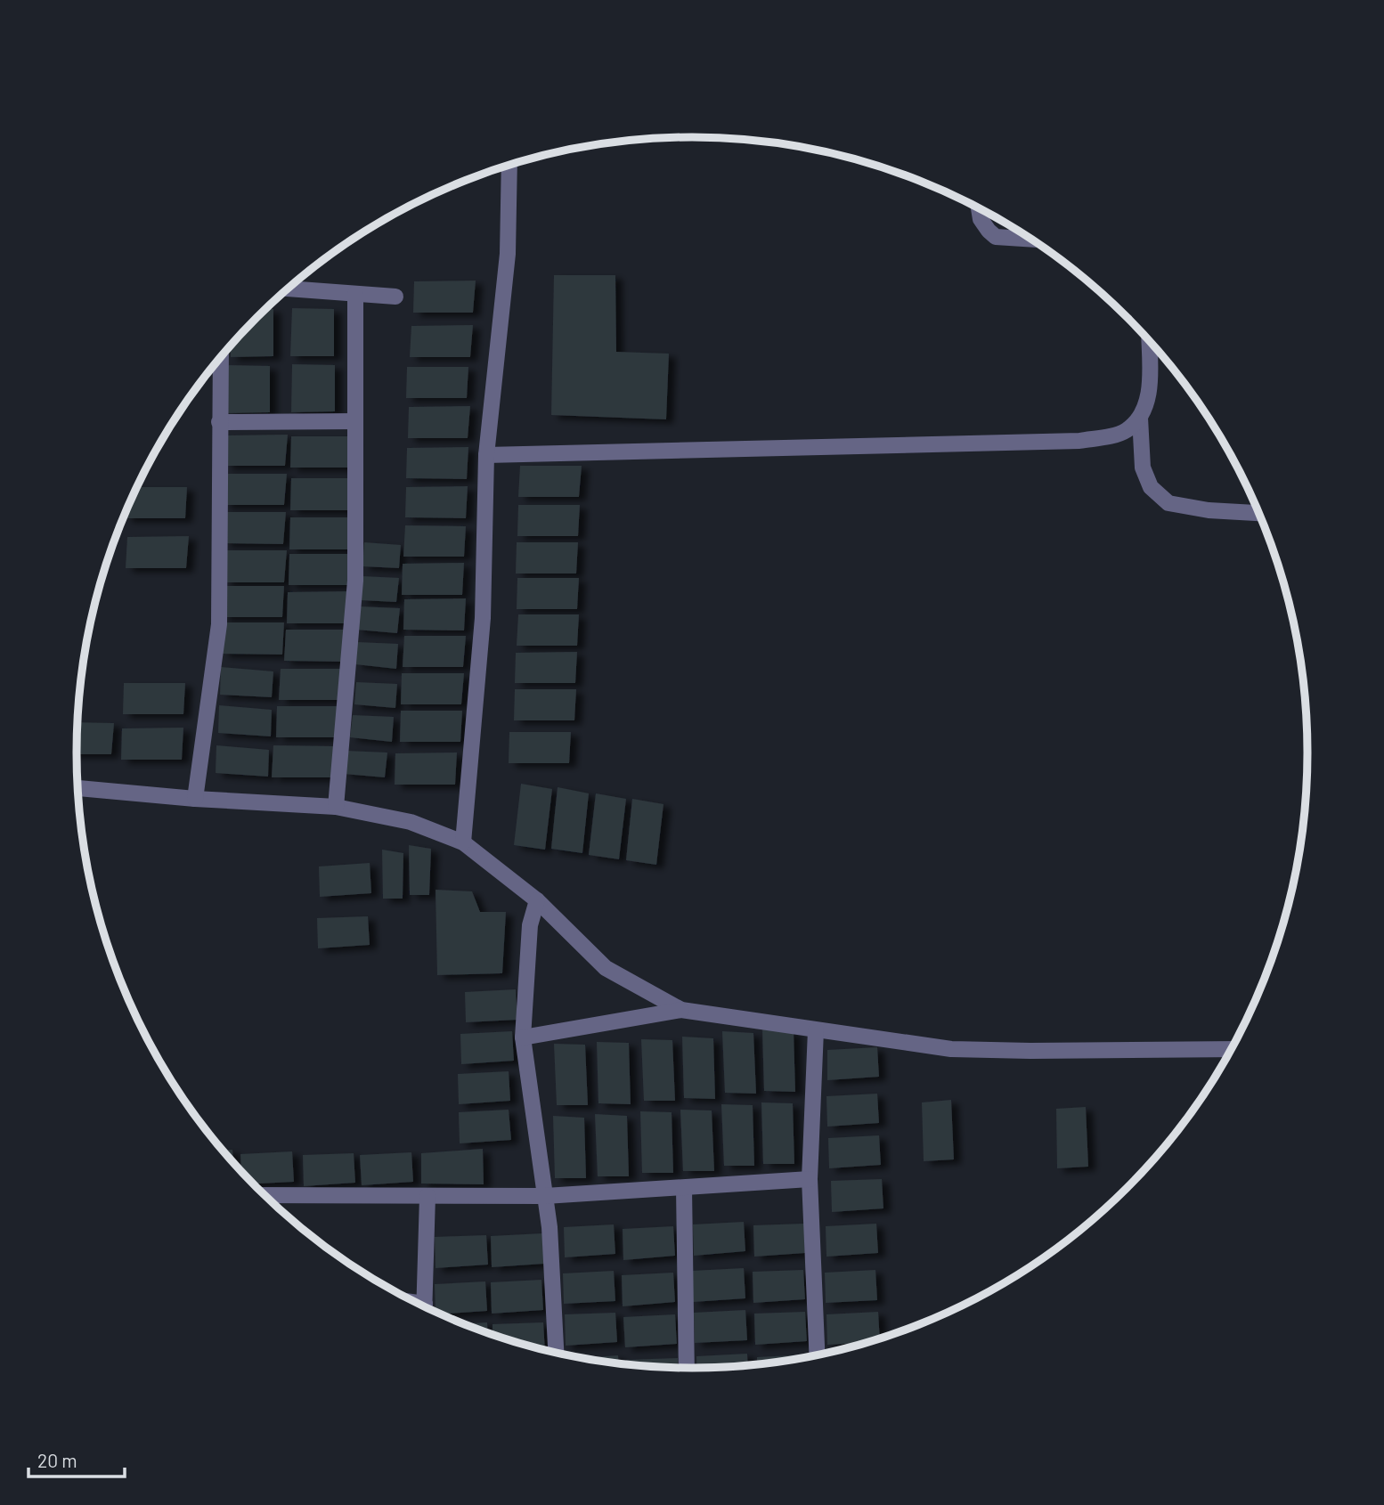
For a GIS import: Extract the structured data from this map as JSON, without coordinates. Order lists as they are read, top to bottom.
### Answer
{
  "scale_bar": "20 m"
}
